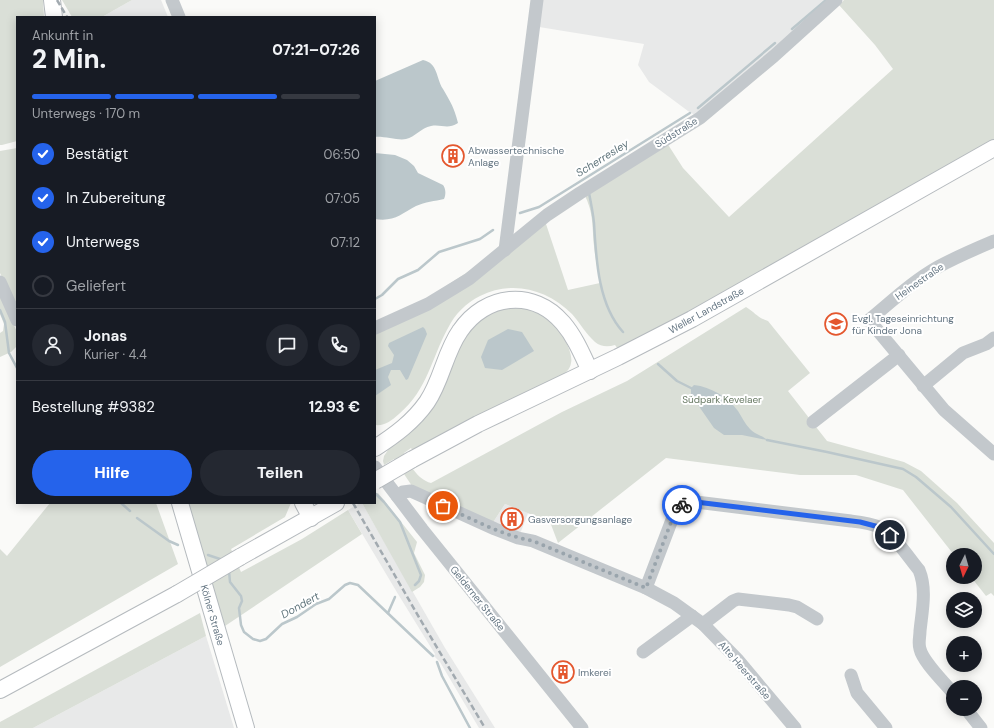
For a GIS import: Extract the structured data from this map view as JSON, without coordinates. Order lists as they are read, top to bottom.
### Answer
{
  "streets": {
    "main road": ["Weller Landstraße", "Kölner Straße"],
    "street": [
      "Südstraße",
      "Heinestraße",
      "Gelderner Straße",
      "Alte Heerstraße"
    ]
  },
  "crossings": [
    ["Gelderner Straße", "Alte Heerstraße"]
  ],
  "water": ["Scherresley", "Dondert"],
  "parks": ["Südpark Kevelaer"],
  "places": {
    "building": ["Abwassertechnische Anlage", "Gasversorgungsanlage", "Imkerei"],
    "school or university": ["Evgl. Tageseinrichtung für Kinder Jona"]
  },
  "north": "bottom",
  "page": {
    "heading": ["2 Min.", "Ankunft in", "07:21–07:26"],
    "panel": [
      "Jonas",
      "Kurier · 4.4",
      "Bestellung #9382",
      "12.93 €"
    ],
    "bar": "Unterwegs · 170 m",
    "list": [
      ["Bestätigt", "06:50"],
      ["In Zubereitung", "07:05"],
      ["Unterwegs", "07:12"],
      "Geliefert"
    ],
    "buttons": ["Hilfe", "Teilen"],
    "map_buttons": ["+", "−"]
  }
}
